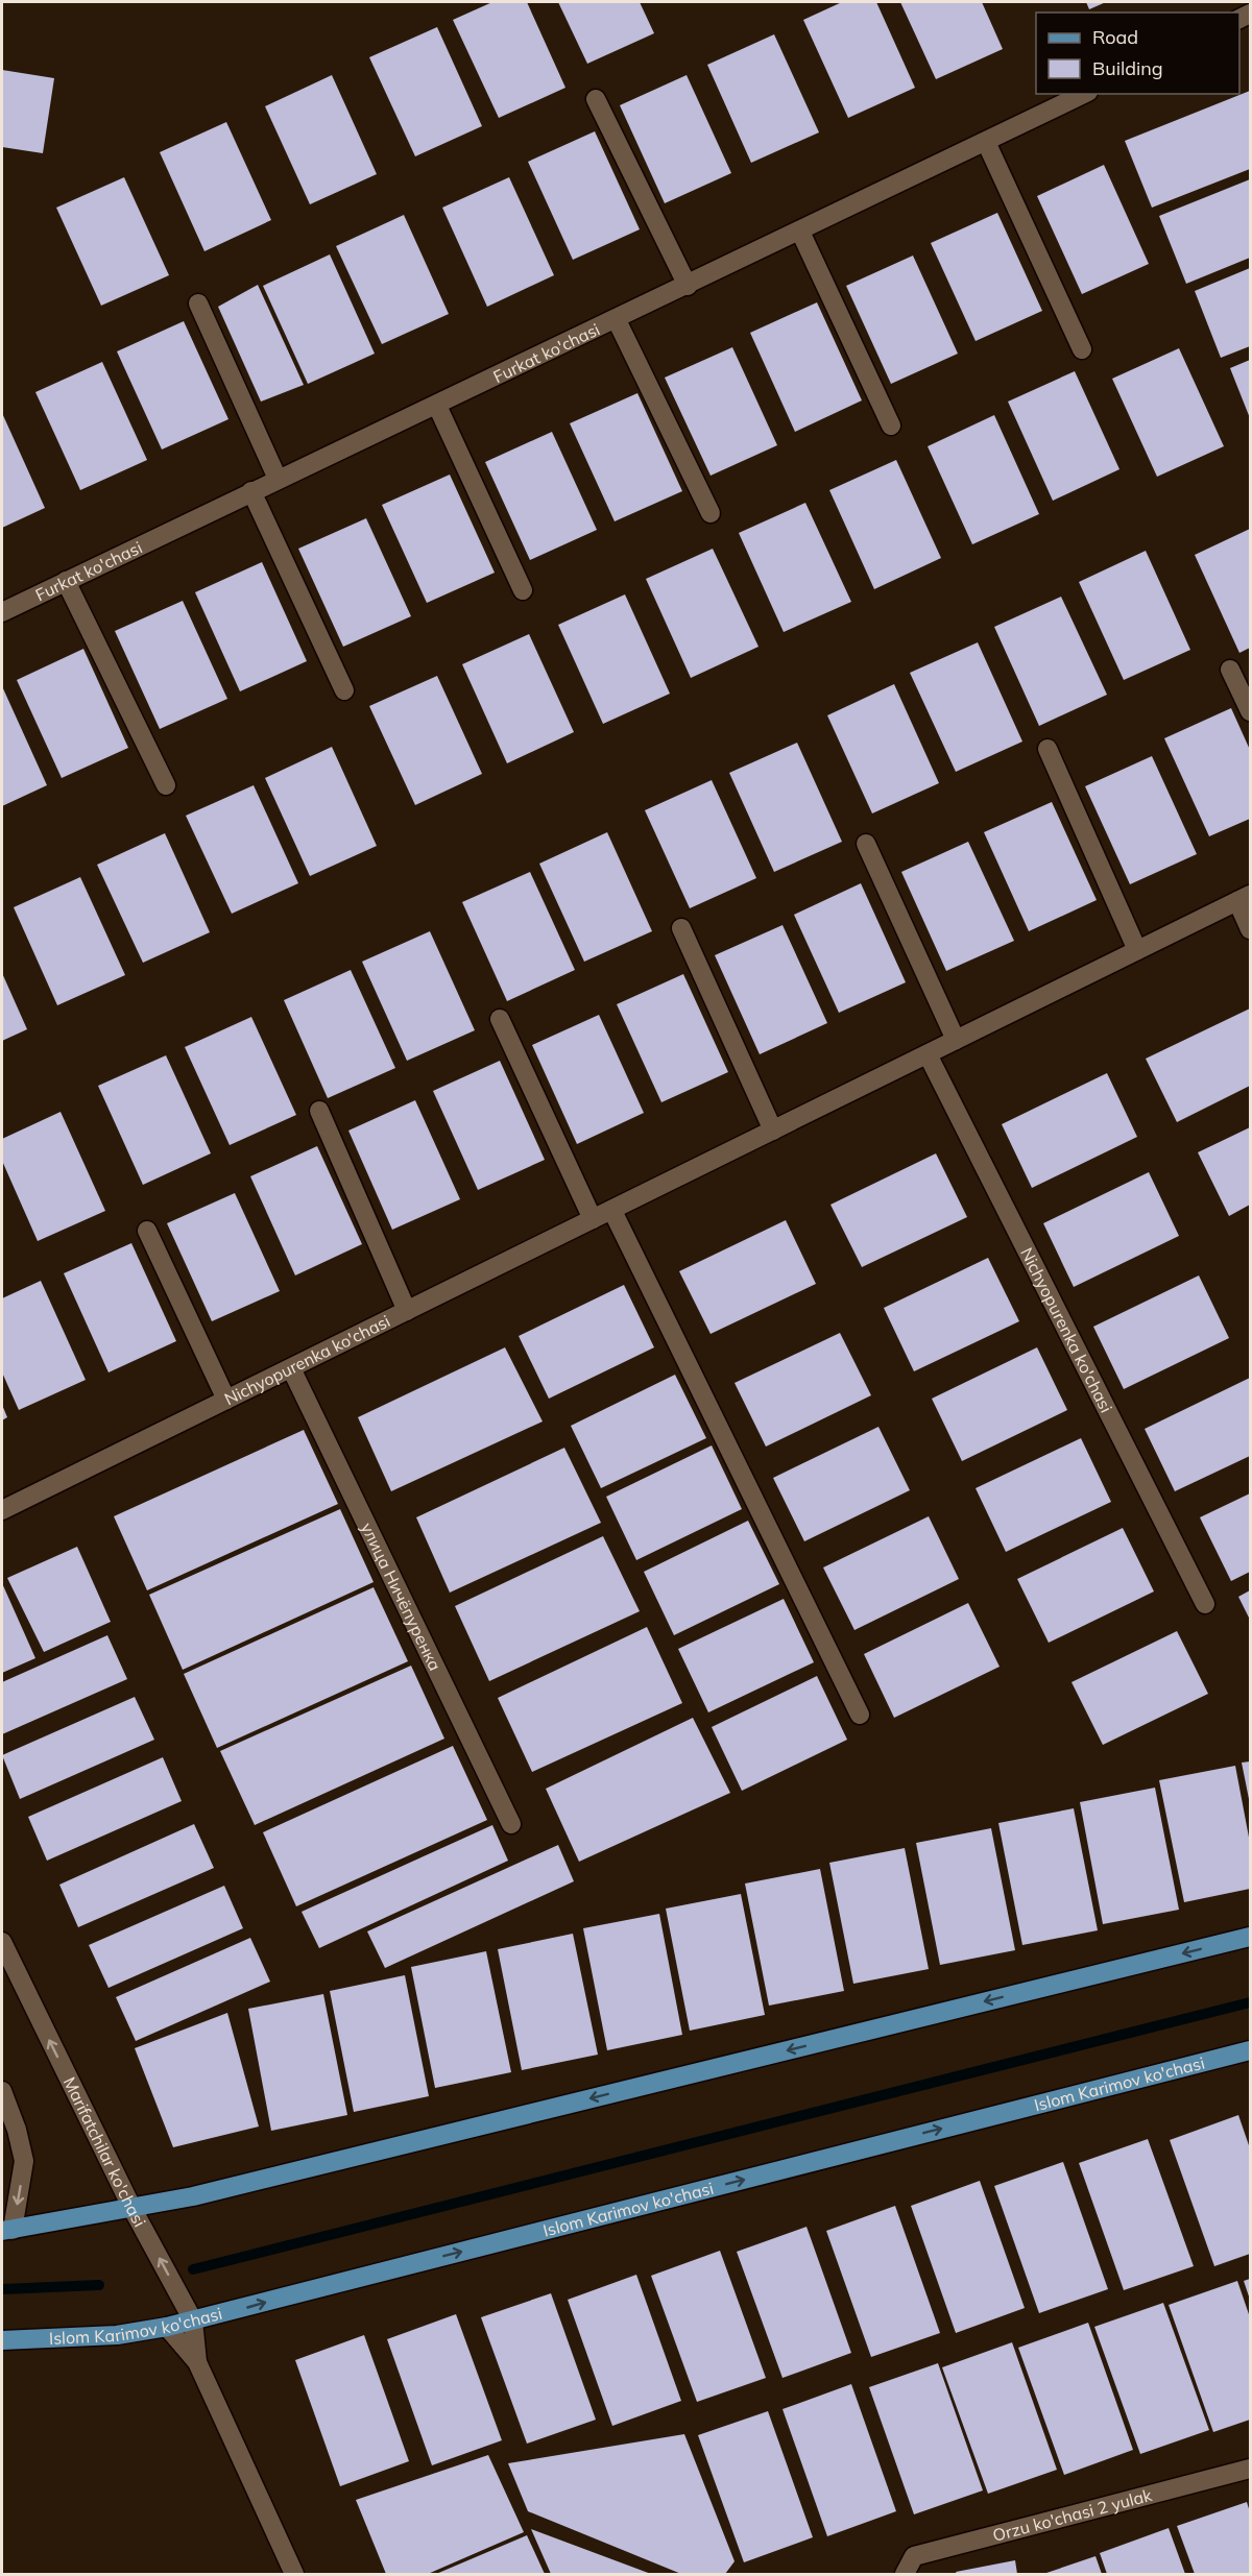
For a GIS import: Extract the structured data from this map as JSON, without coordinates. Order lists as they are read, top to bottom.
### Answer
{
  "streets": {
    "main road": ["Islom Karimov ko'chasi"],
    "street": [
      "Furkat ko'chasi",
      "Nichyopurenka ko'chasi",
      "улица Ничёпуренка",
      "Marifatchilar ko'chasi",
      "Orzu ko'chasi 2 yulak"
    ]
  },
  "crossings": [
    ["Nichyopurenka ko'chasi", "улица Ничёпуренка"],
    ["Islom Karimov ko'chasi", "Marifatchilar ko'chasi"]
  ],
  "one_way": ["Marifatchilar ko'chasi"],
  "legend": ["Road", "Building"]
}
